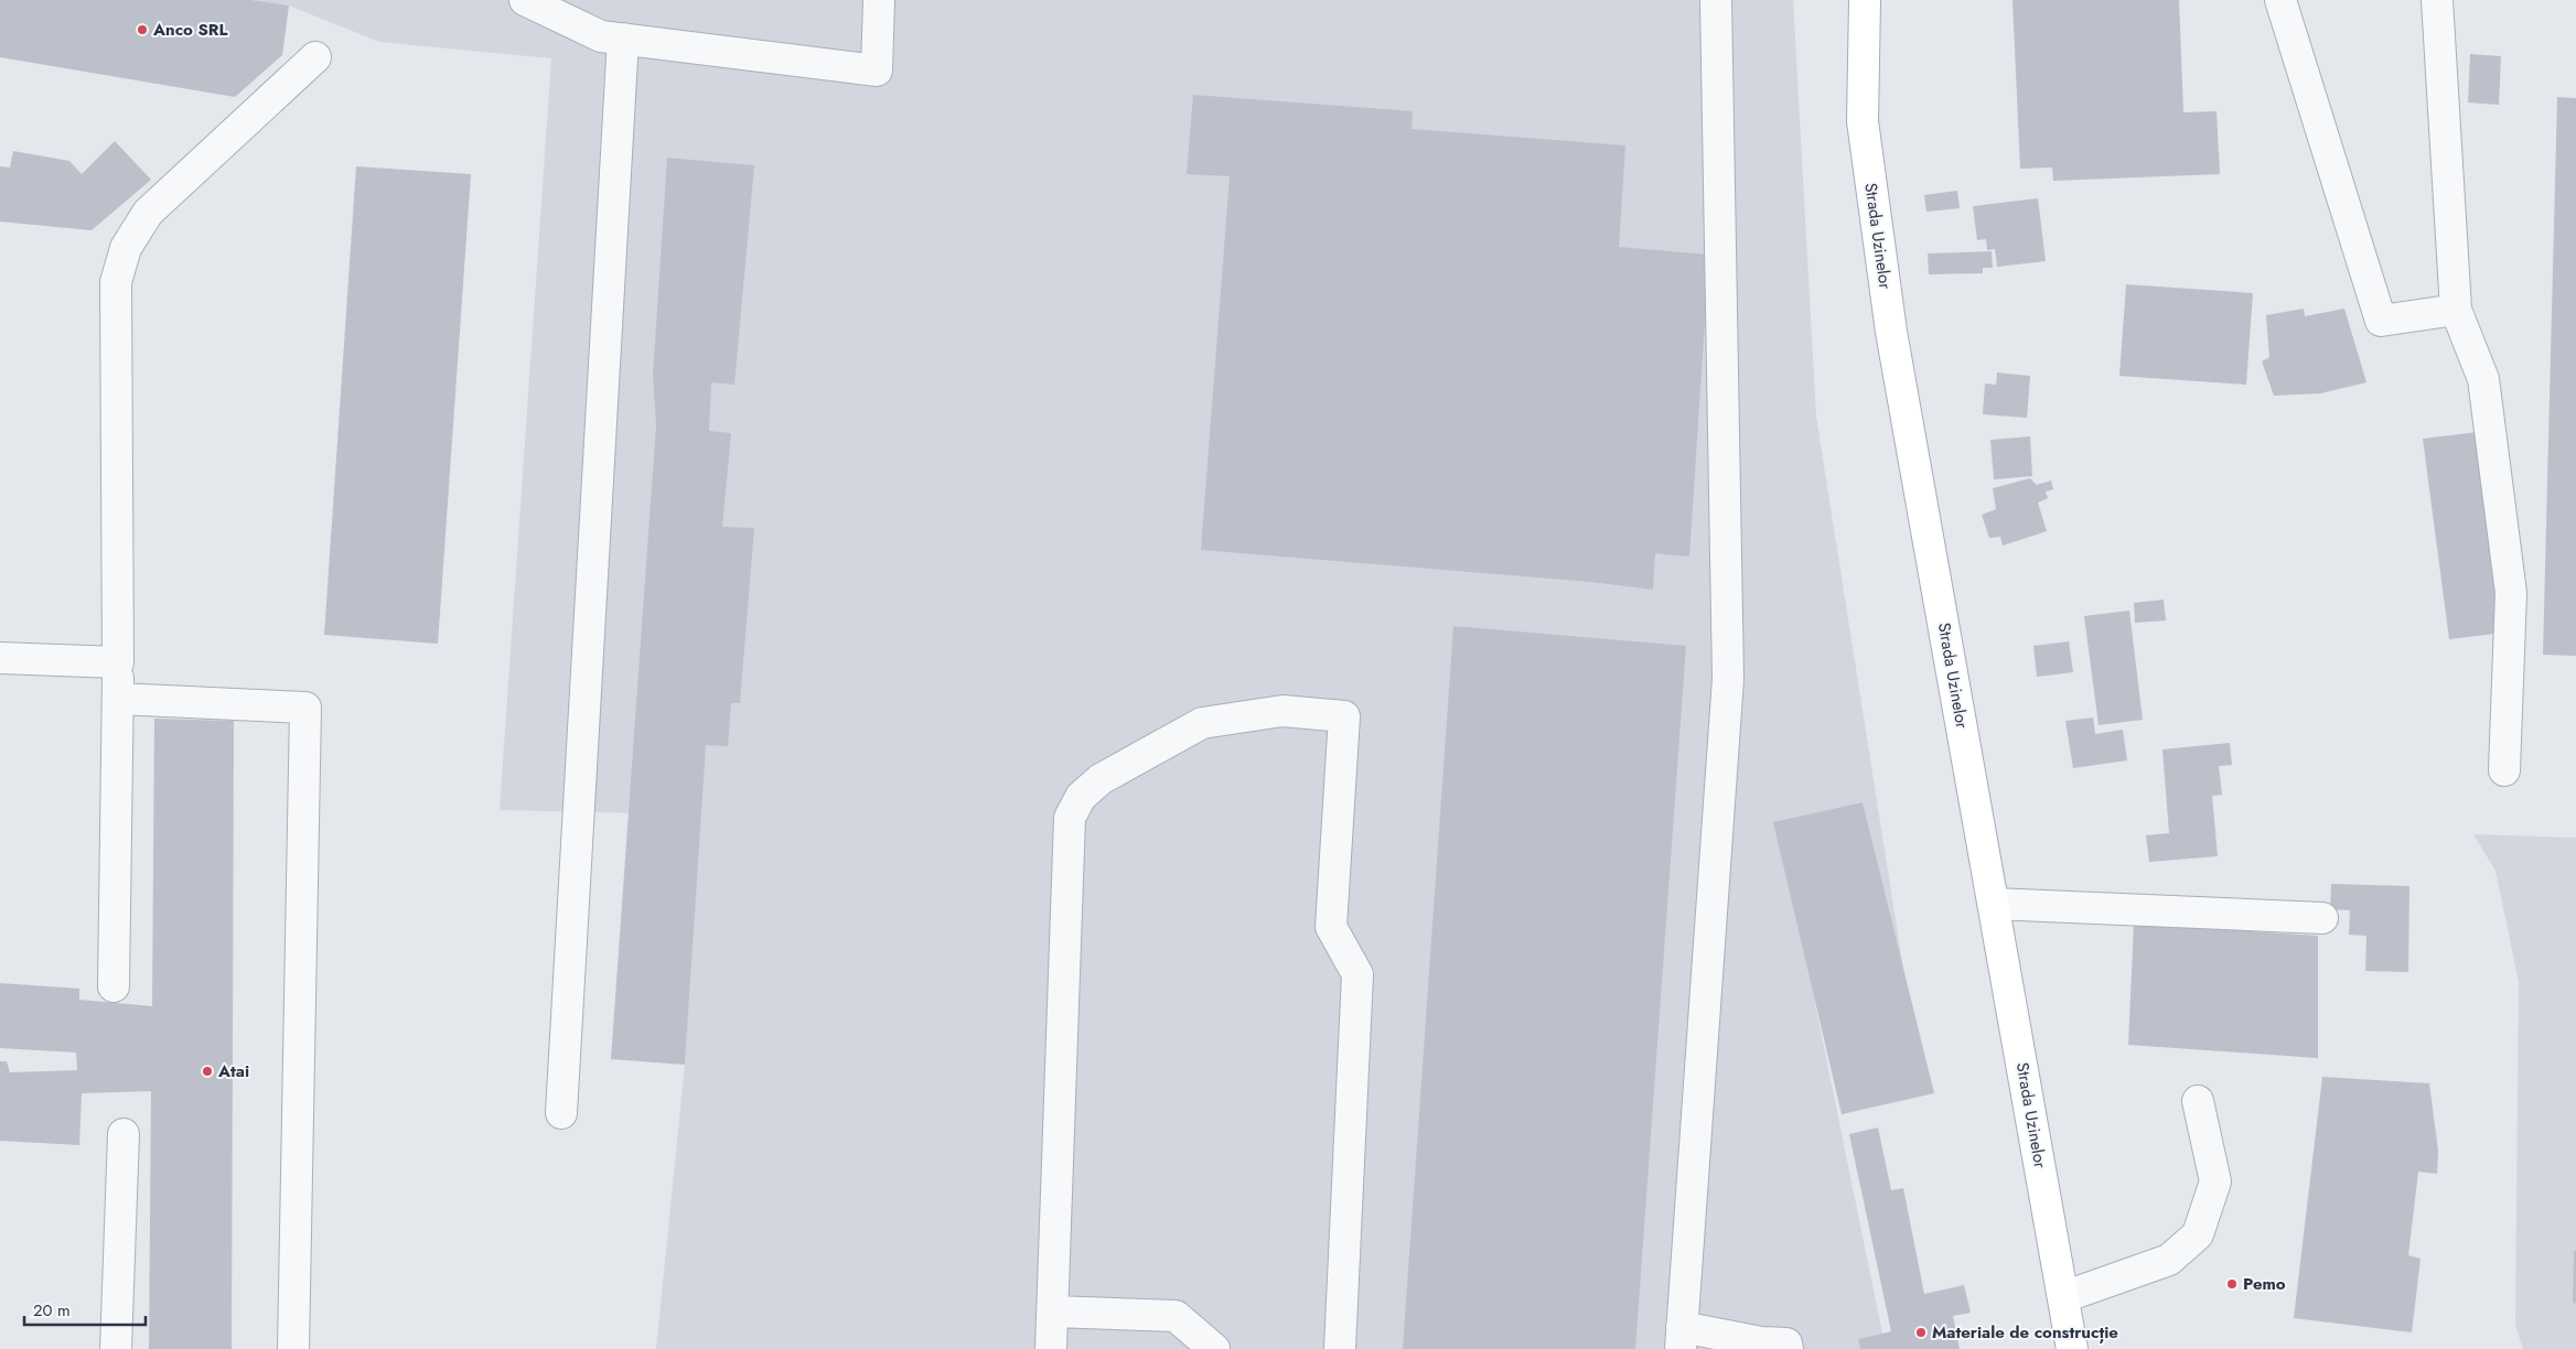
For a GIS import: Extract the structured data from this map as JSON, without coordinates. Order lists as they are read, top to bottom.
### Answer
{
  "streets": {
    "main road": ["Strada Uzinelor"]
  },
  "places": [
    "Anco SRL",
    "Atai",
    "Pemo",
    "Materiale de construcție"
  ],
  "scale_bar": "20 m"
}
